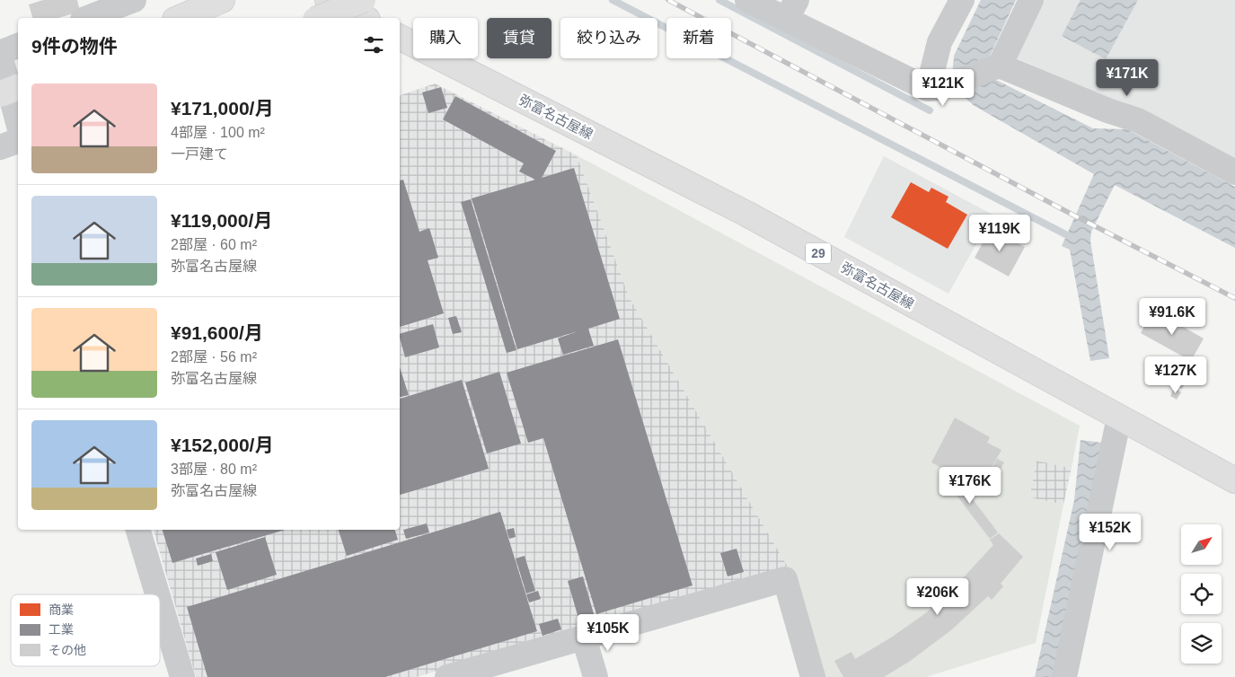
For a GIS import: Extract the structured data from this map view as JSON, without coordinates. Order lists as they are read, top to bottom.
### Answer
{
  "streets": {
    "main road": ["弥富名古屋線", "29"]
  },
  "legend": ["商業", "工業", "その他"],
  "north": "top right",
  "page": {
    "chip": [
      "購入",
      "賃貸",
      "絞り込み",
      "新着"
    ],
    "heading": "9件の物件",
    "price": [
      "¥171K",
      "¥121K",
      "¥119K",
      "¥91.6K",
      "¥127K",
      "¥176K",
      "¥152K",
      "¥206K",
      "¥105K"
    ],
    "list": [
      {
        "name": "¥171,000/月",
        "note": "4部屋 · 100 m² · 一戸建て"
      },
      {
        "name": "¥119,000/月",
        "note": "2部屋 · 60 m² · 弥富名古屋線"
      },
      {
        "name": "¥91,600/月",
        "note": "2部屋 · 56 m² · 弥富名古屋線"
      },
      {
        "name": "¥152,000/月",
        "note": "3部屋 · 80 m² · 弥富名古屋線"
      }
    ]
  }
}
